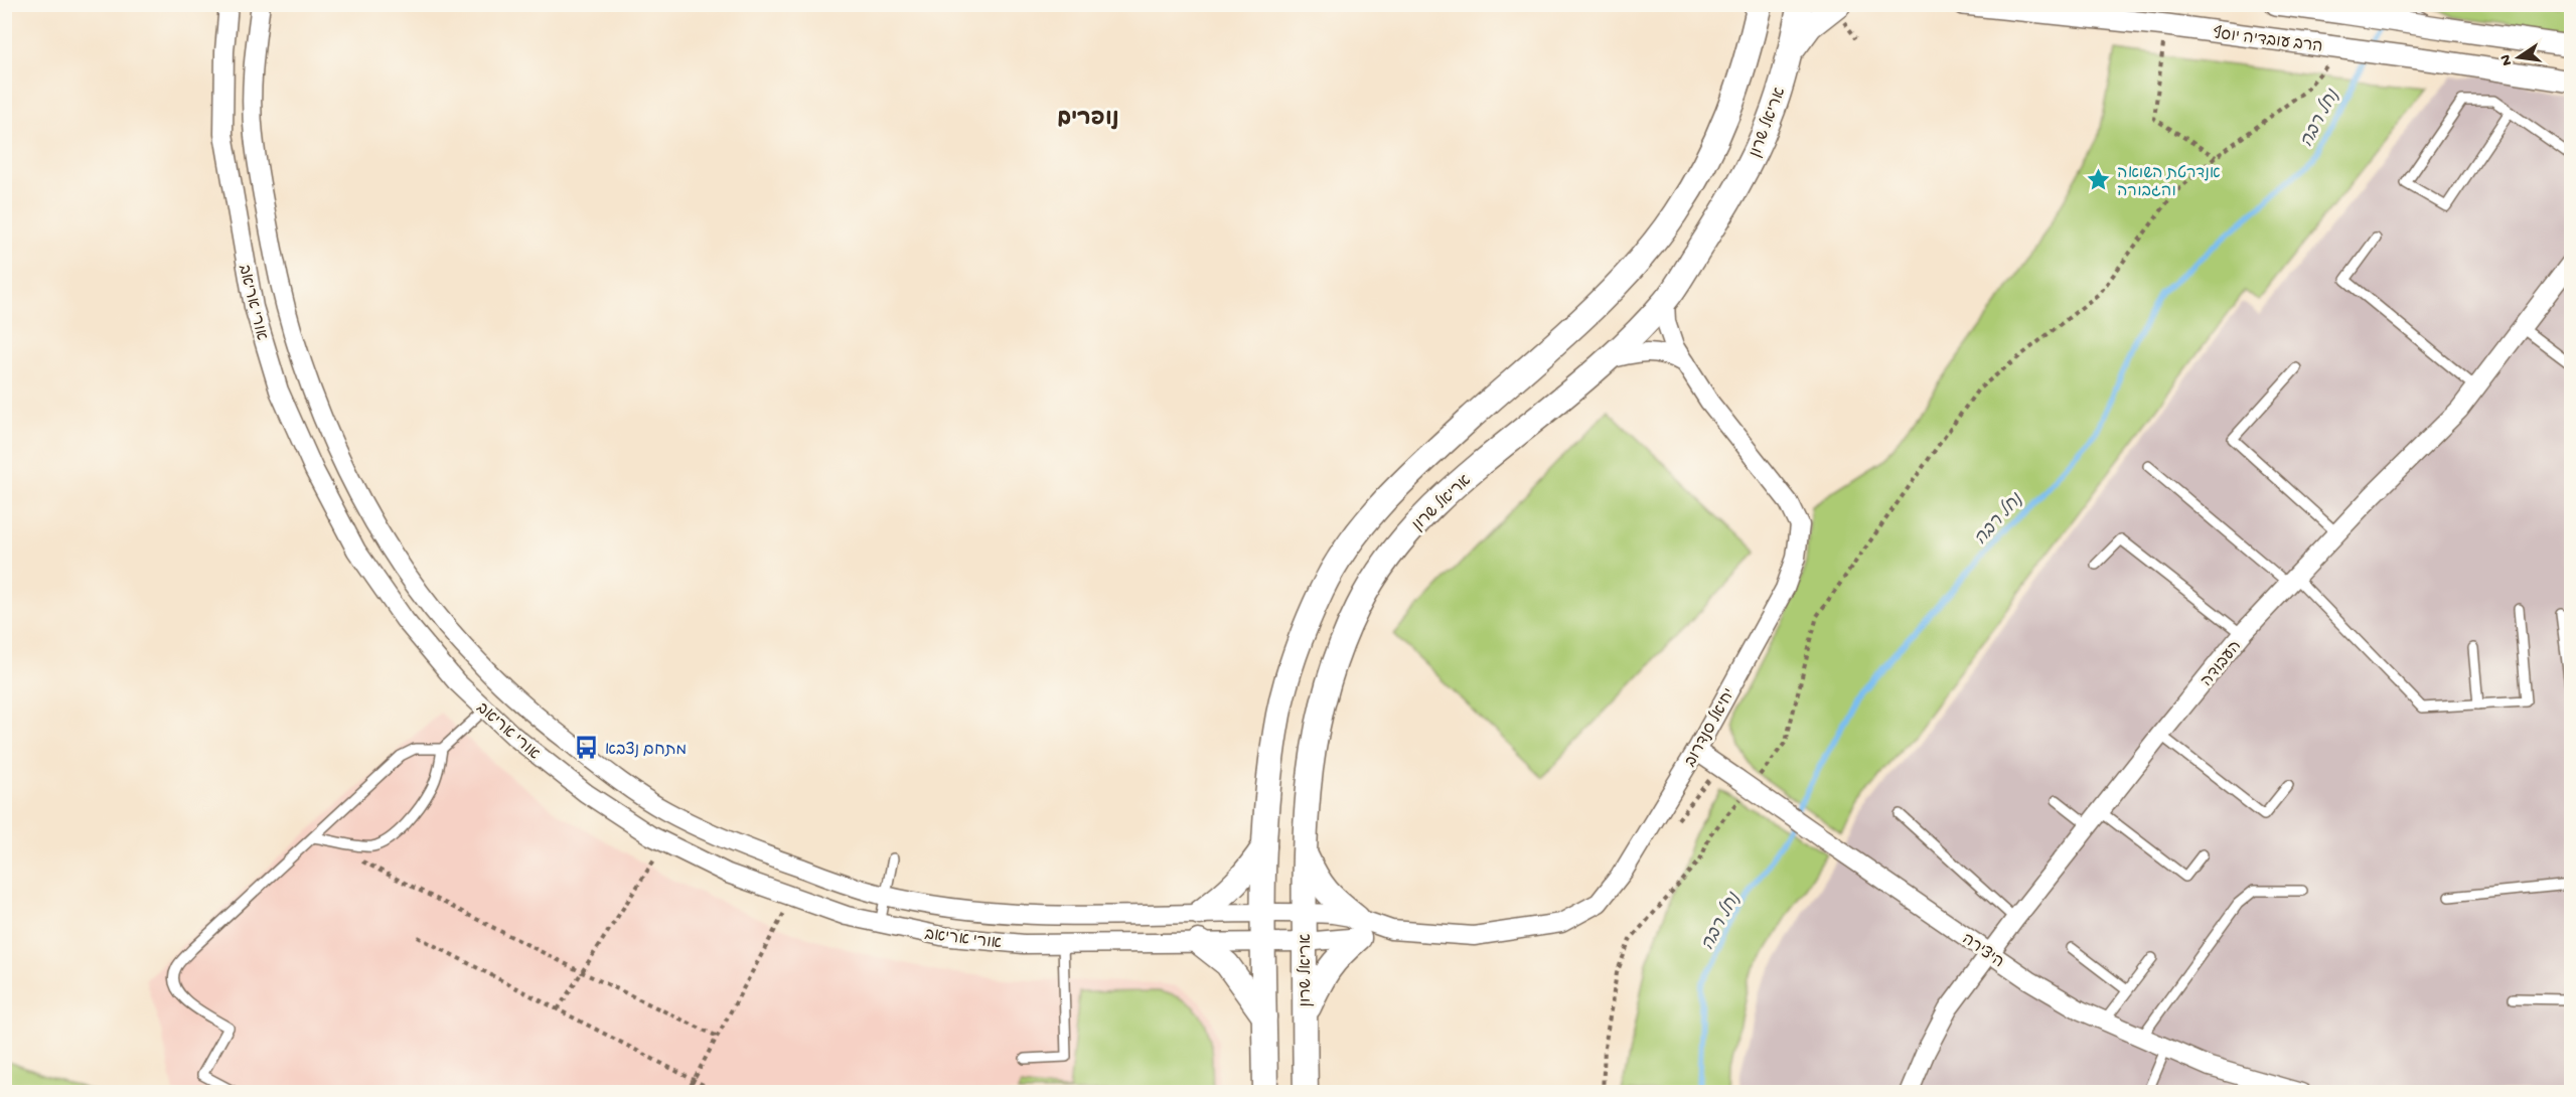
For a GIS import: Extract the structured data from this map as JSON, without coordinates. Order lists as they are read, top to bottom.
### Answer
{
  "streets": {
    "main road": ["אריאל שרון"],
    "street": [
      "הרב עובדיה יוסף",
      "אורי אריאב",
      "העבודה",
      "יחיאל סנדרוב",
      "היצירה"
    ]
  },
  "crossings": [
    ["אריאל שרון", "אורי אריאב"],
    ["אריאל שרון", "יחיאל סנדרוב"],
    ["אורי אריאב", "יחיאל סנדרוב"],
    ["העבודה", "היצירה"],
    ["יחיאל סנדרוב", "היצירה"]
  ],
  "districts": ["נופרים"],
  "water": ["נחל רבה"],
  "places": {
    "place": ["אנדרטת השואה והגבורה"],
    "bus stop": ["מתחם נצבא"]
  },
  "north": "left"
}
